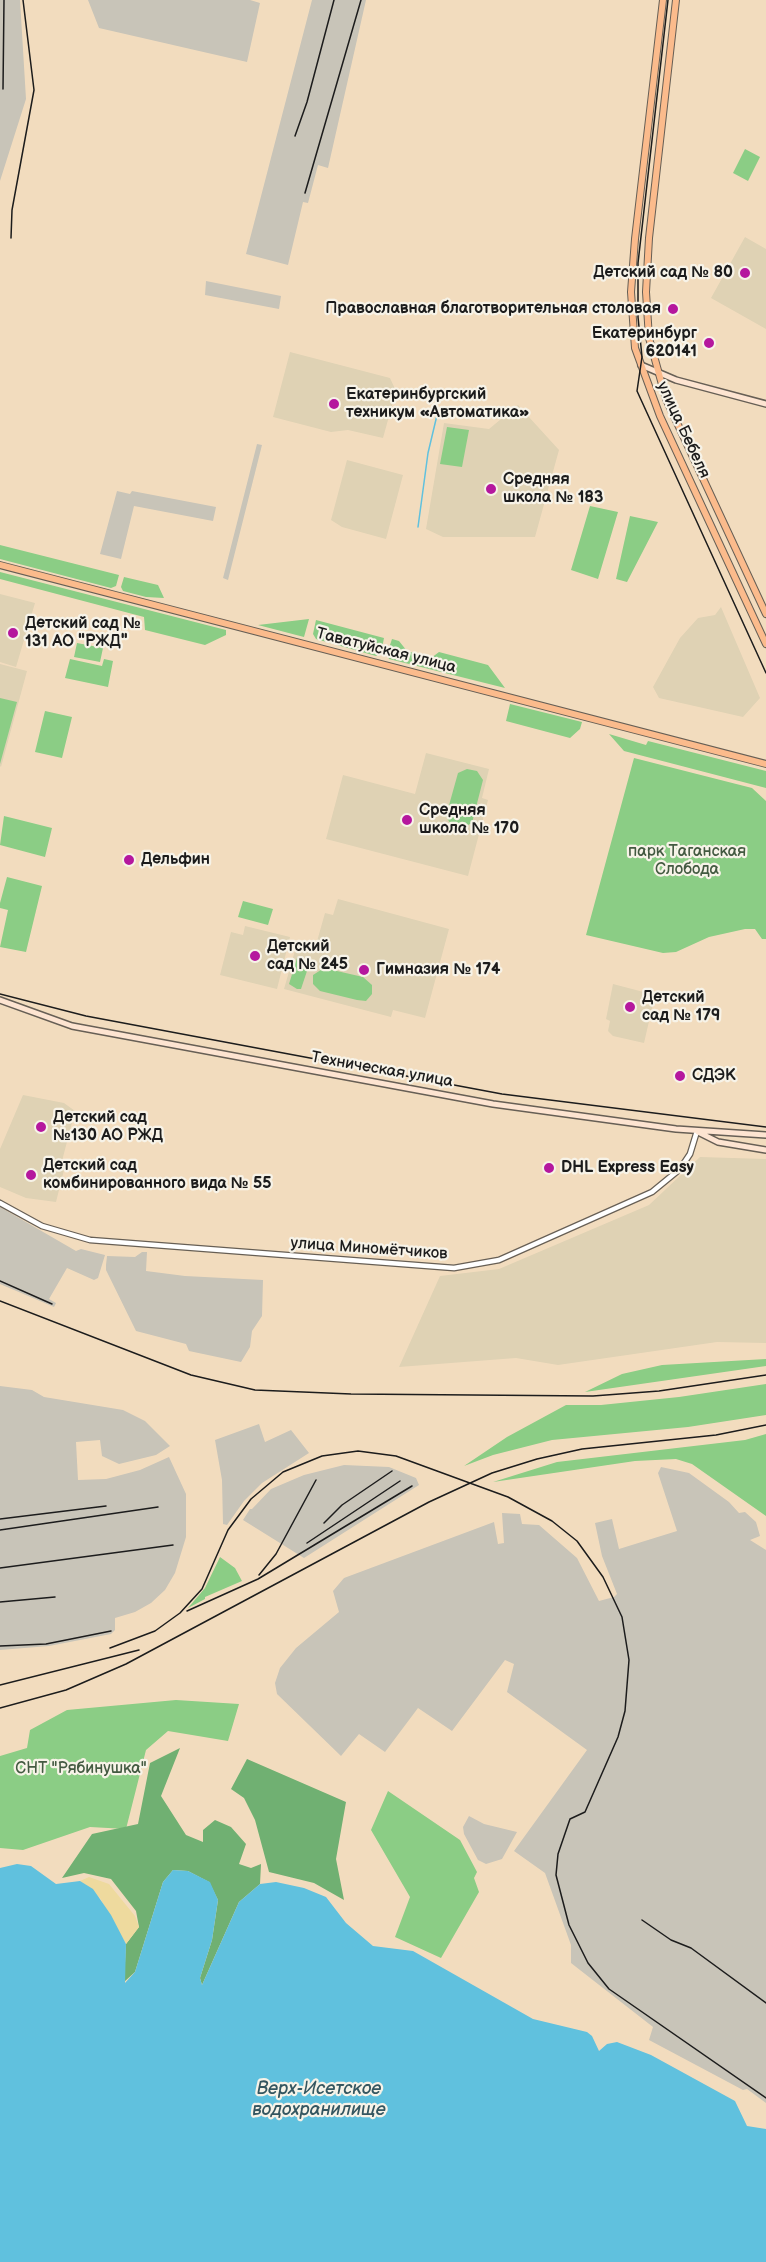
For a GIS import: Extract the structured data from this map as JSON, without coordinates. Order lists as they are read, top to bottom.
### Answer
{
  "streets": {
    "main road": ["улица Бебеля", "Таватуйская улица", "Техническая улица"],
    "street": ["улица Миномётчиков"]
  },
  "crossings": [
    ["Техническая улица", "улица Миномётчиков"]
  ],
  "water": ["Верх-Исетское водохранилище"],
  "parks": ["парк Таганская Слобода", "СНТ \"Рябинушка\""],
  "places": [
    "Детский сад № 80",
    "Православная благотворительная столовая",
    "Екатеринбург 620141",
    "Екатеринбургский техникум «Автоматика»",
    "Средняя школа № 183",
    "Детский сад № 131 АО \"РЖД\"",
    "Средняя школа № 170",
    "Дельфин",
    "Детский сад № 245",
    "Гимназия № 174",
    "Детский сад № 179",
    "СДЭК",
    "Детский сад №130 АО РЖД",
    "DHL Express Easy",
    "Детский сад комбинированного вида № 55"
  ]
}
